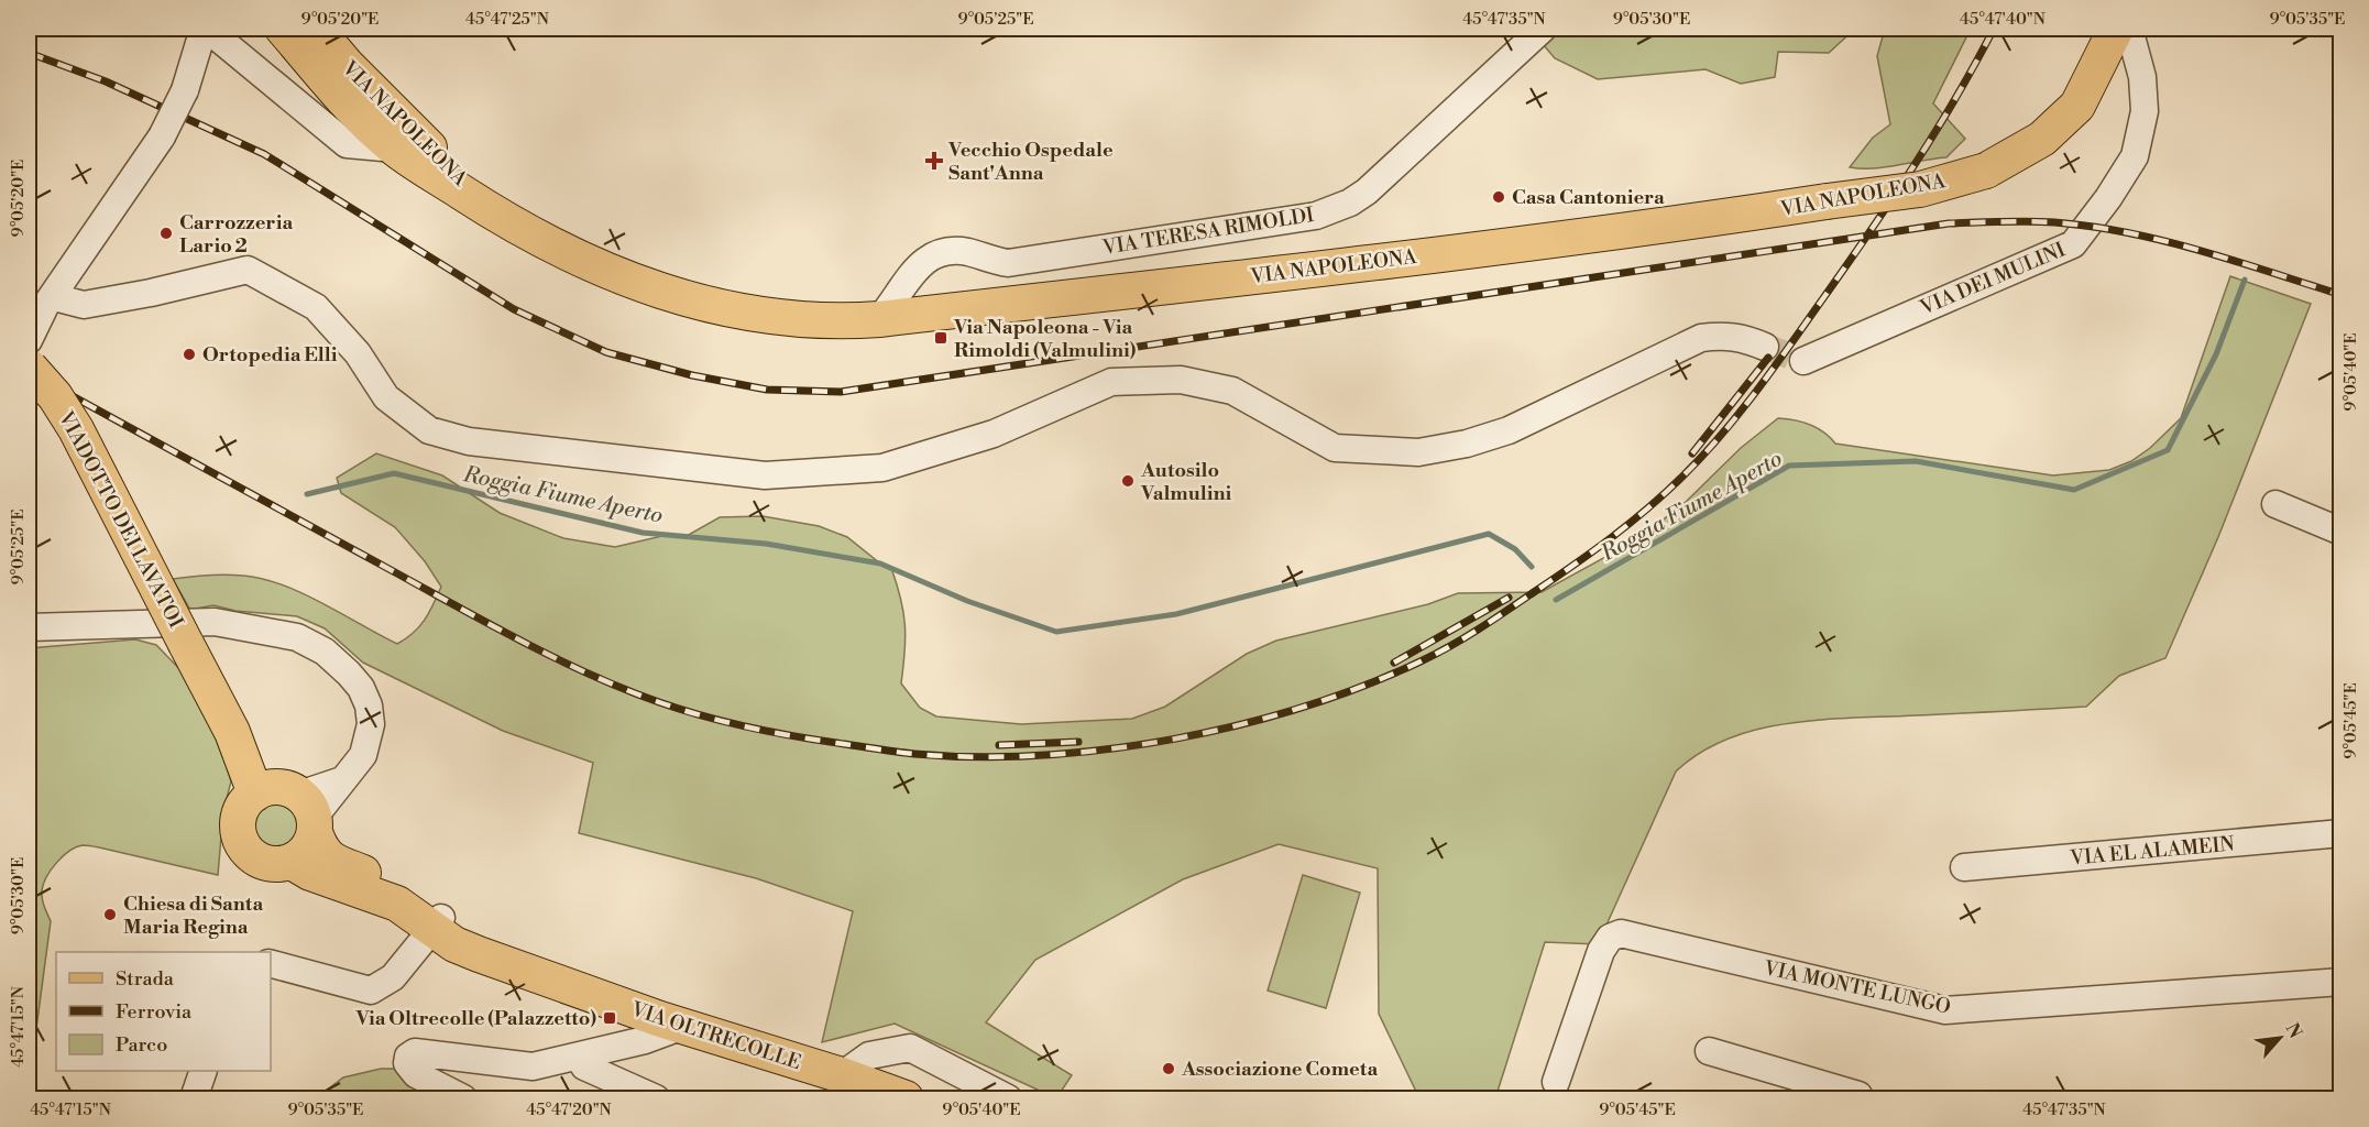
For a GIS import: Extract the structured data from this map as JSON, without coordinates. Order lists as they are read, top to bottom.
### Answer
{
  "streets": {
    "main road": ["VIA NAPOLEONA", "VIADOTTO DEI LAVATOI", "VIA OLTRECOLLE"],
    "street": [
      "VIA TERESA RIMOLDI",
      "VIA DEI MULINI",
      "VIA EL ALAMEIN",
      "VIA MONTE LUNGO"
    ]
  },
  "crossings": [
    ["VIA NAPOLEONA", "VIA TERESA RIMOLDI"],
    ["VIADOTTO DEI LAVATOI", "VIA OLTRECOLLE"]
  ],
  "water": ["Roggia Fiume Aperto"],
  "places": {
    "health": ["Vecchio Ospedale Sant'Anna"],
    "other": [
      "Casa Cantoniera",
      "Carrozzeria Lario 2",
      "Ortopedia Elli",
      "Autosilo Valmulini",
      "Chiesa di Santa Maria Regina",
      "Associazione Cometa"
    ],
    "transit": ["Via Napoleona - Via Rimoldi (Valmulini)", "Via Oltrecolle (Palazzetto)"]
  },
  "legend": ["Strada", "Ferrovia", "Parco"],
  "north": "top right",
  "coordinates": [
    "9°05'20\"E",
    "45°47'25\"N",
    "9°05'25\"E",
    "45°47'35\"N",
    "9°05'30\"E",
    "45°47'40\"N",
    "9°05'35\"E",
    "9°05'40\"E",
    "9°05'45\"E",
    "45°47'15\"N",
    "45°47'20\"N"
  ]
}
